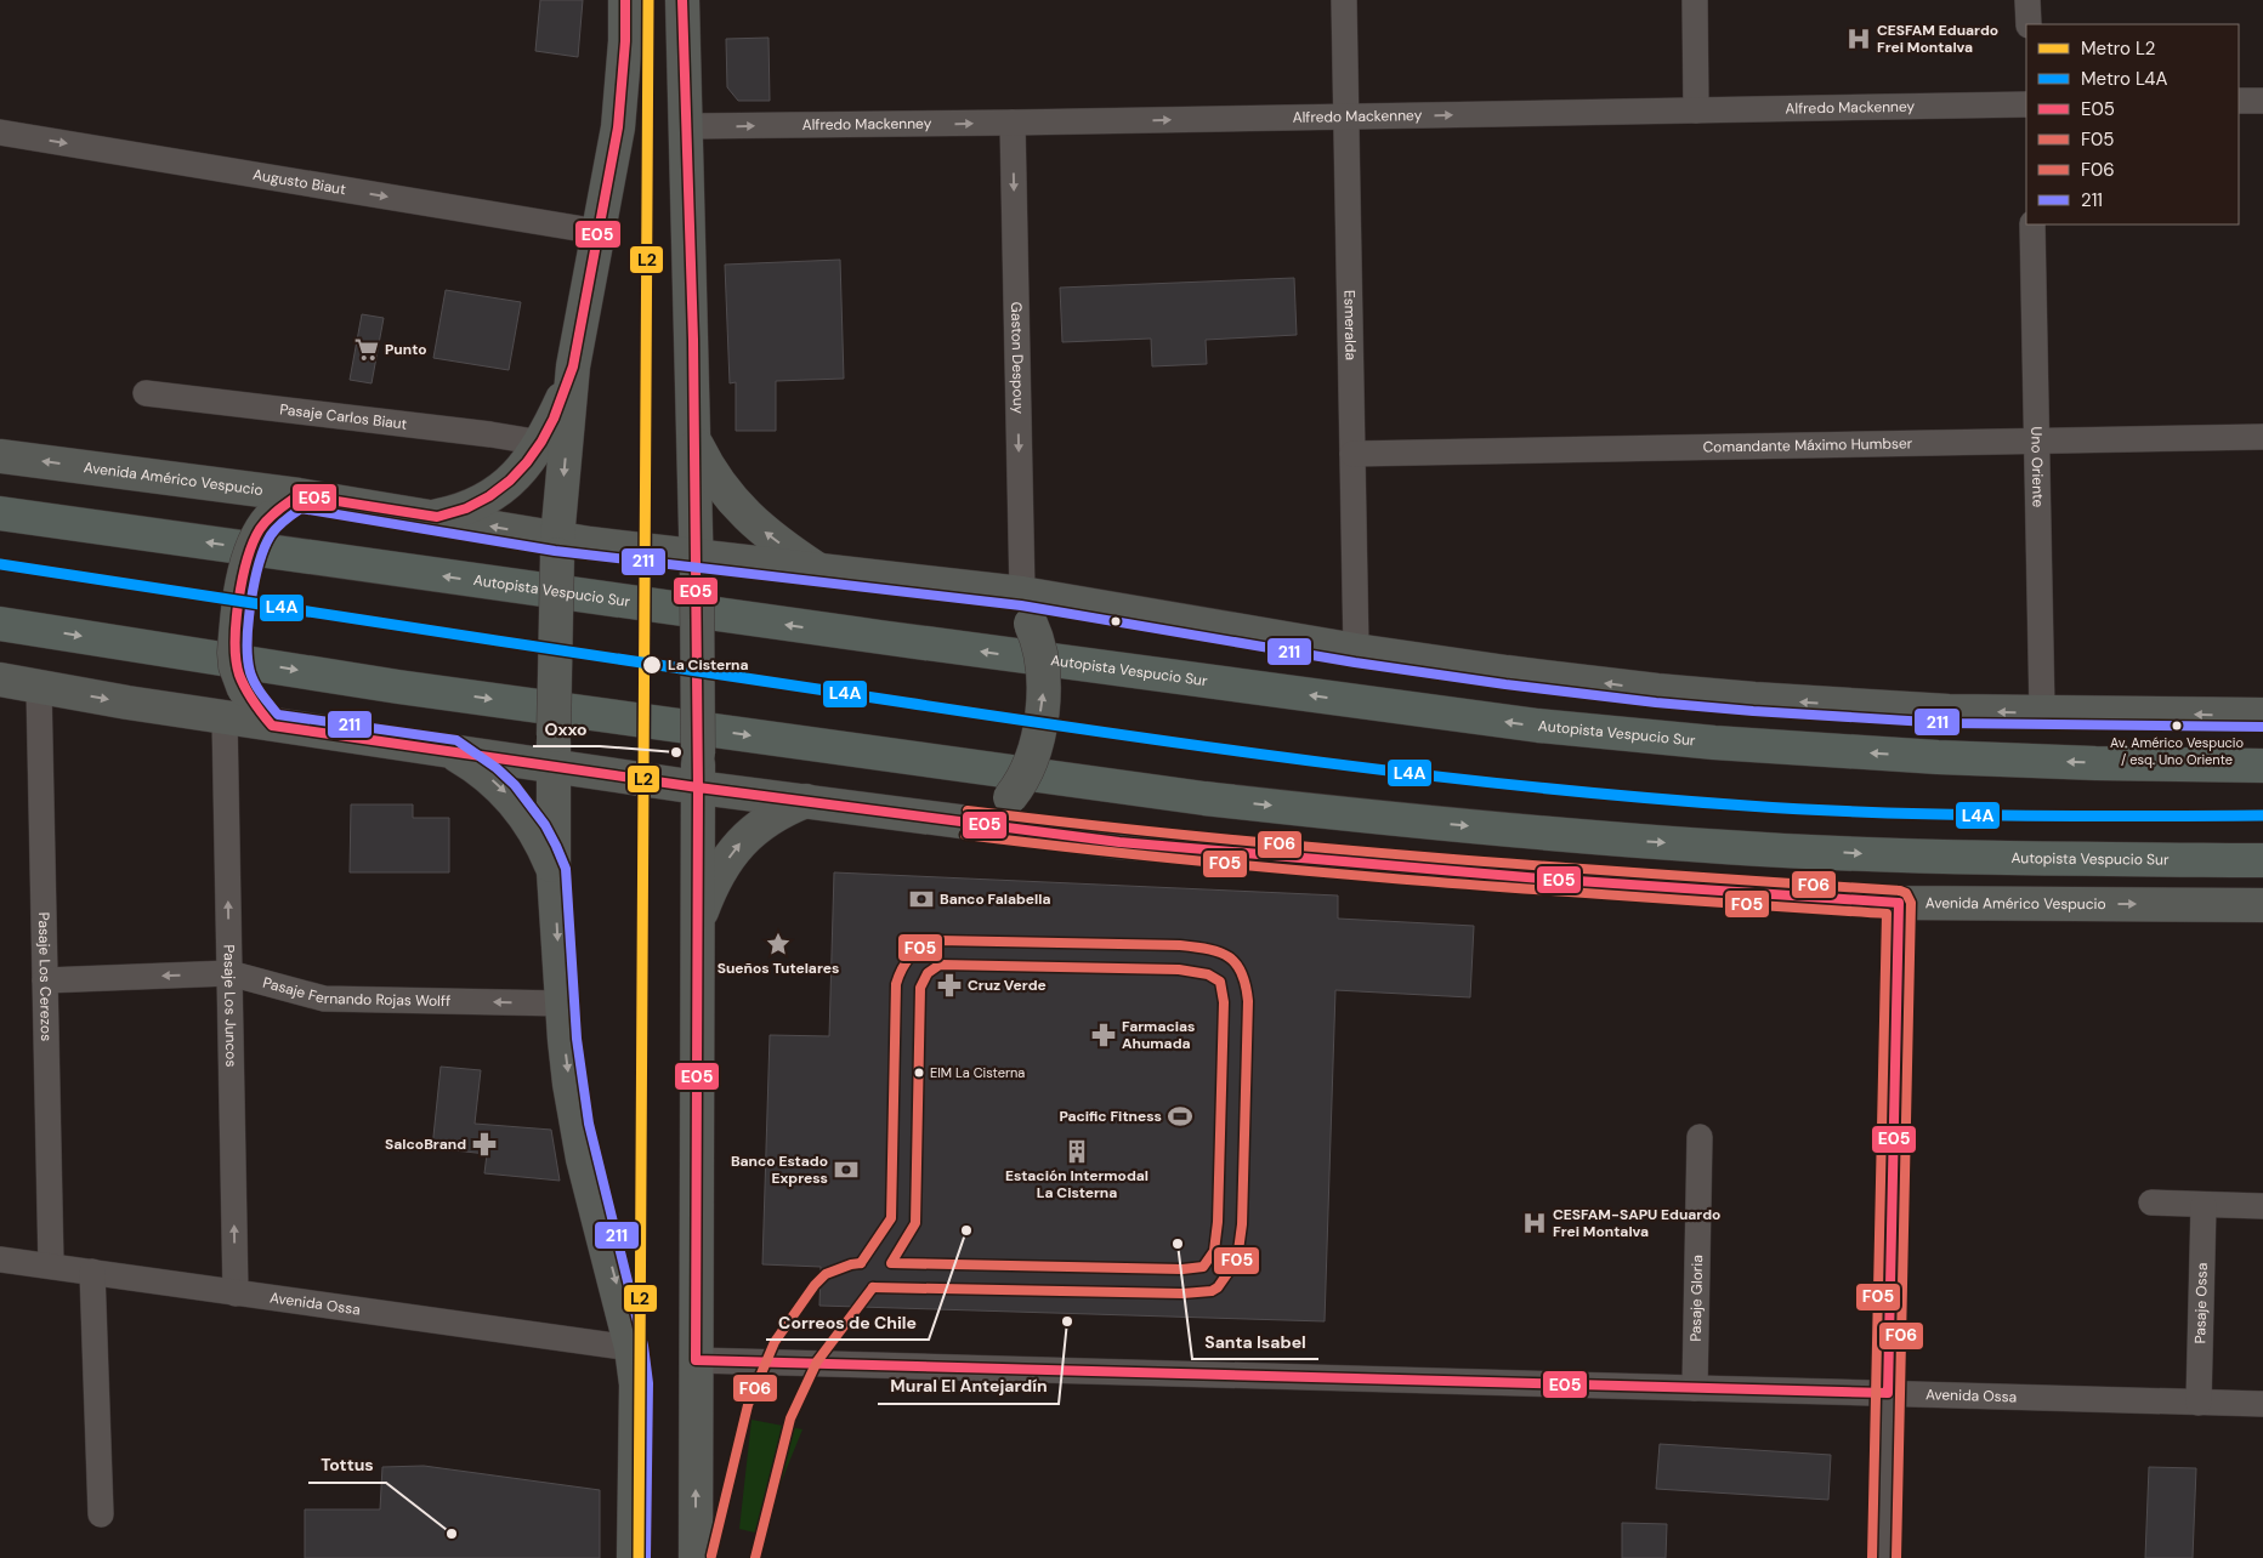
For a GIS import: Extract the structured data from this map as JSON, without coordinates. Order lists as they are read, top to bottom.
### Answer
{
  "streets": {
    "highway": ["Autopista Vespucio Sur"],
    "main road": ["Avenida Américo Vespucio"],
    "street": [
      "Alfredo Mackenney",
      "Augusto Biaut",
      "Esmeralda",
      "Gaston Despouy",
      "Pasaje Carlos Biaut",
      "Comandante Máximo Humbser",
      "Uno Oriente",
      "Pasaje Los Cerezos",
      "Pasaje Fernando Rojas Wolff",
      "Pasaje Los Juncos",
      "Pasaje Gloria",
      "Pasaje Ossa",
      "Avenida Ossa"
    ]
  },
  "crossings": [
    ["Alfredo Mackenney", "Esmeralda"],
    ["Alfredo Mackenney", "Gaston Despouy"],
    ["Esmeralda", "Comandante Máximo Humbser"],
    ["Esmeralda", "Avenida Américo Vespucio"],
    ["Gaston Despouy", "Avenida Américo Vespucio"],
    ["Comandante Máximo Humbser", "Uno Oriente"],
    ["Uno Oriente", "Avenida Américo Vespucio"],
    ["Avenida Américo Vespucio", "Pasaje Los Cerezos"],
    ["Avenida Américo Vespucio", "Pasaje Los Juncos"],
    ["Pasaje Los Cerezos", "Pasaje Fernando Rojas Wolff"],
    ["Pasaje Los Cerezos", "Avenida Ossa"],
    ["Pasaje Fernando Rojas Wolff", "Pasaje Los Juncos"],
    ["Pasaje Los Juncos", "Avenida Ossa"],
    ["Pasaje Gloria", "Avenida Ossa"],
    ["Pasaje Ossa", "Avenida Ossa"]
  ],
  "one_way": [
    "Alfredo Mackenney",
    "Augusto Biaut",
    "Gaston Despouy",
    "Pasaje Fernando Rojas Wolff",
    "Pasaje Los Juncos"
  ],
  "places": {
    "hospital": ["CESFAM Eduardo Frei Montalva", "CESFAM-SAPU Eduardo Frei Montalva"],
    "supermarket": ["Punto"],
    "other": [
      "La Cisterna",
      "Av. Américo Vespucio / esq. Uno Oriente",
      "Oxxo",
      "EIM La Cisterna",
      "Correos de Chile",
      "Santa Isabel",
      "Mural El Antejardín",
      "Tottus"
    ],
    "bank": ["Banco Falabella", "Banco Estado Express"],
    "place": ["Sueños Tutelares"],
    "pharmacy": ["Cruz Verde", "Farmacias Ahumada", "SalcoBrand"],
    "sports": ["Pacific Fitness"],
    "building": ["Estación Intermodal La Cisterna"]
  },
  "lines": [
    "metro line L2",
    "transit line E05",
    "transit line 211",
    "metro line L4A",
    "transit line F06",
    "transit line F05"
  ],
  "legend": [
    "Metro L2",
    "Metro L4A",
    "E05",
    "F05",
    "F06",
    "211"
  ]
}
